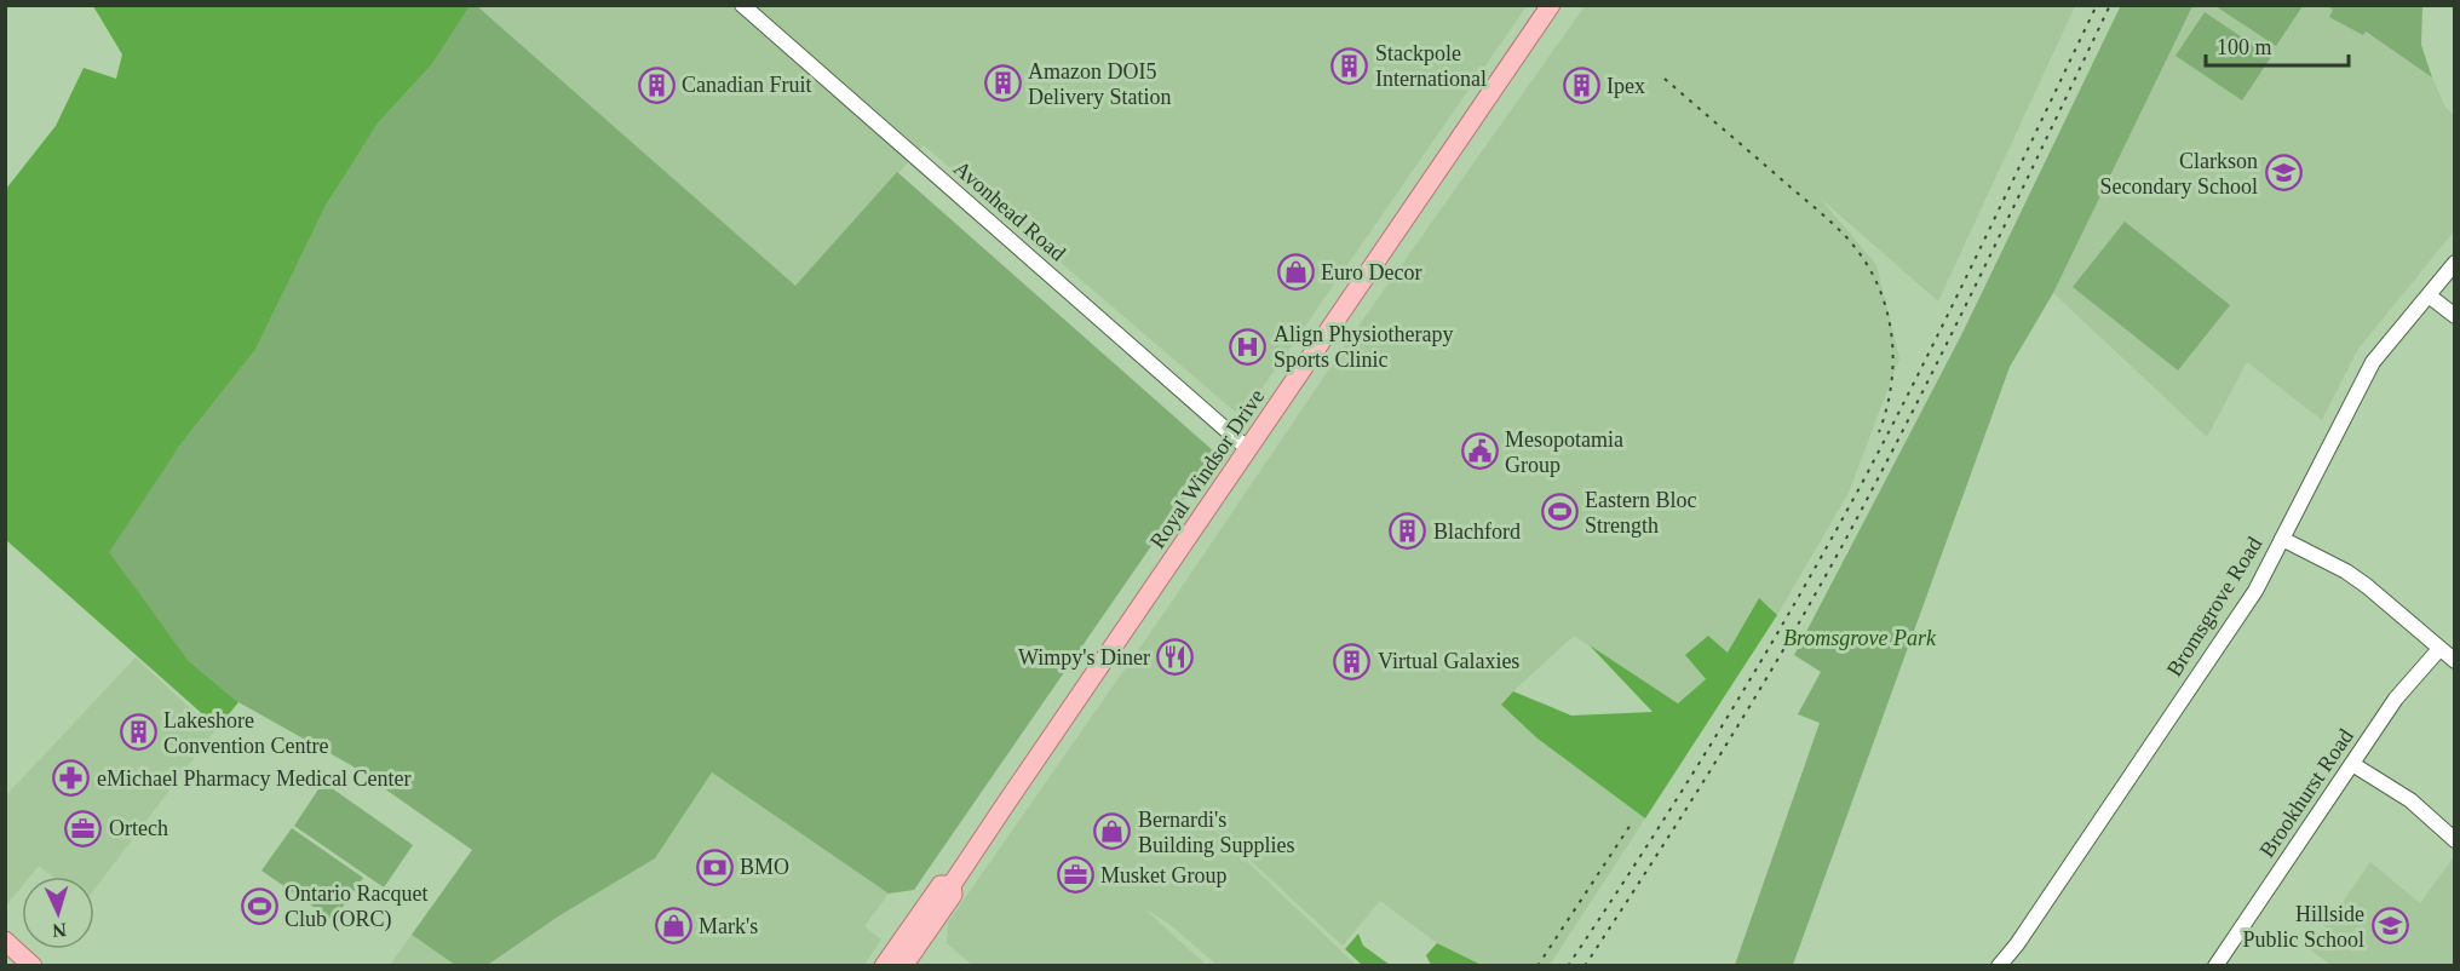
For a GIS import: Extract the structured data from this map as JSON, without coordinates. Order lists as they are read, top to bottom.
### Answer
{
  "streets": {
    "main road": ["Royal Windsor Drive"],
    "street": ["Avonhead Road", "Bromsgrove Road", "Brookhurst Road"]
  },
  "crossings": [
    ["Avonhead Road", "Royal Windsor Drive"]
  ],
  "parks": ["Bromsgrove Park"],
  "places": {
    "building": [
      "Stackpole International",
      "Amazon DOI5 Delivery Station",
      "Canadian Fruit",
      "Ipex",
      "Blachford",
      "Virtual Galaxies",
      "Lakeshore Convention Centre"
    ],
    "school or university": ["Clarkson Secondary School", "Hillside Public School"],
    "shop": ["Euro Decor", "Bernardi's Building Supplies", "Mark's"],
    "hospital": ["Align Physiotherapy Sports Clinic"],
    "public building": ["Mesopotamia Group"],
    "sports": ["Eastern Bloc Strength", "Ontario Racquet Club (ORC)"],
    "restaurant": ["Wimpy's Diner"],
    "pharmacy": ["eMichael Pharmacy Medical Center"],
    "office": ["Ortech", "Musket Group"],
    "bank": ["BMO"]
  },
  "scale_bar": "100 m",
  "north": "bottom"
}
